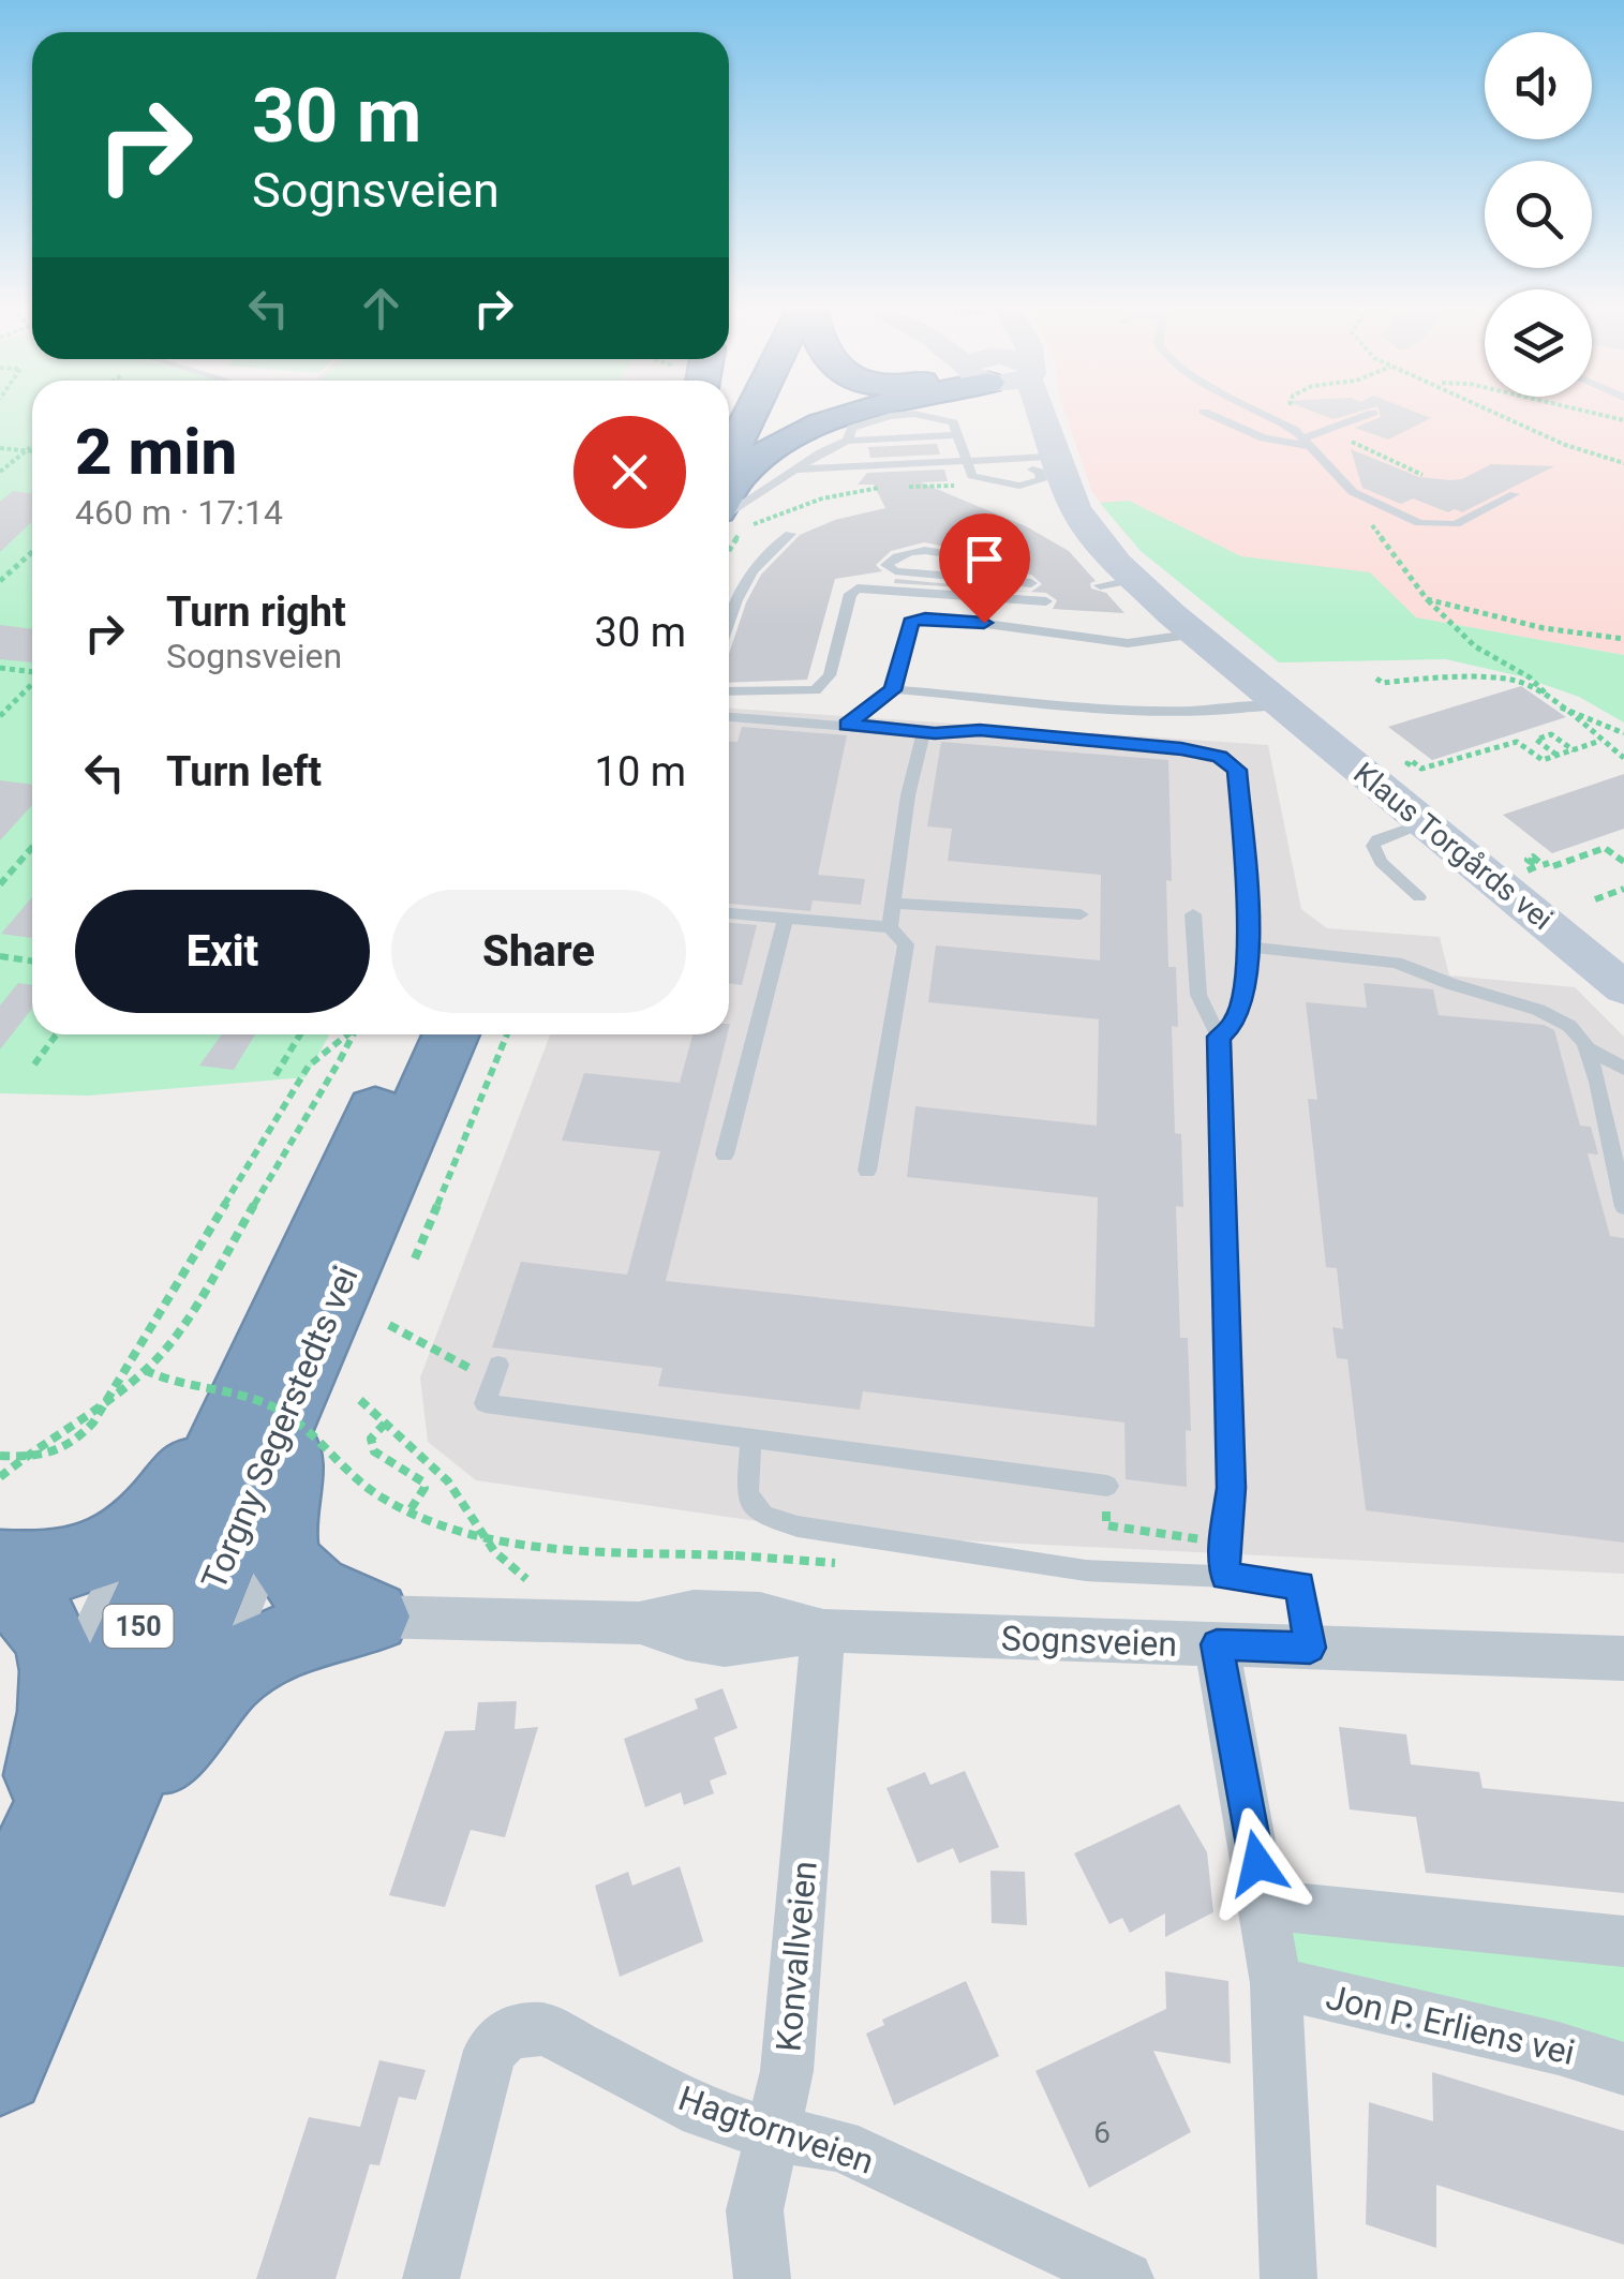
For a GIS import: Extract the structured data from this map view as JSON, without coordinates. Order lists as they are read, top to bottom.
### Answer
{
  "streets": {
    "highway": ["Torgny Segerstedts vei", "150"],
    "main road": ["Klaus Torgårds vei"],
    "street": [
      "Sognsveien",
      "Konvallveien",
      "Jon P. Erliens vei",
      "Hagtornveien"
    ]
  },
  "crossings": [
    ["Sognsveien", "Konvallveien"],
    ["Konvallveien", "Hagtornveien"]
  ],
  "house_numbers": ["6"],
  "page": {
    "turn": ["30 m", "Sognsveien"],
    "heading": ["2 min", "460 m · 17:14"],
    "list": [
      {
        "name": "Turn right",
        "note": "Sognsveien",
        "value": "30 m"
      },
      {
        "name": "Turn left",
        "value": "10 m"
      }
    ],
    "buttons": ["Exit", "Share"]
  }
}
